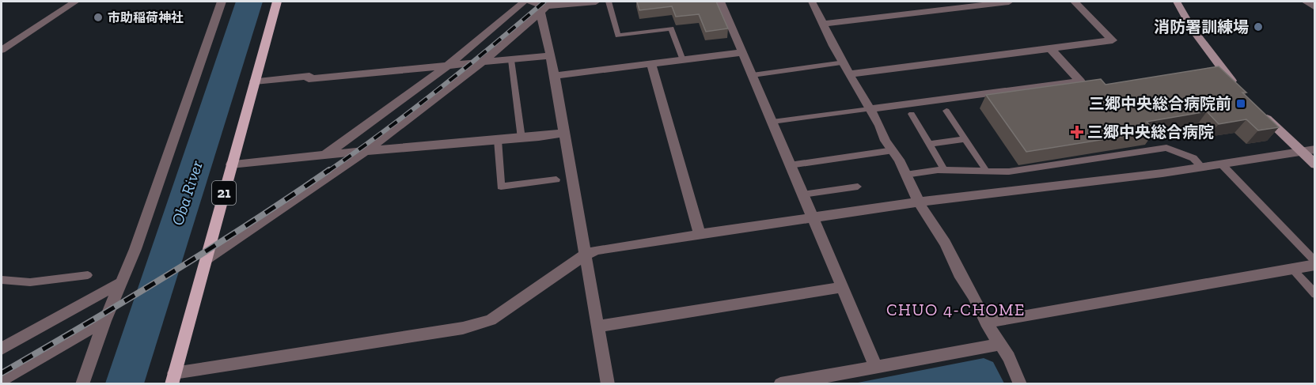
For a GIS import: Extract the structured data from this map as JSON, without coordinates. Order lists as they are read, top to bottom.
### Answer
{
  "streets": {
    "main road": ["21"]
  },
  "districts": ["CHUO 4-CHOME"],
  "water": ["Oba River"],
  "places": {
    "other": ["市助稲荷神社", "消防署訓練場"],
    "transit": ["三郷中央総合病院前"],
    "health": ["三郷中央総合病院"]
  }
}
